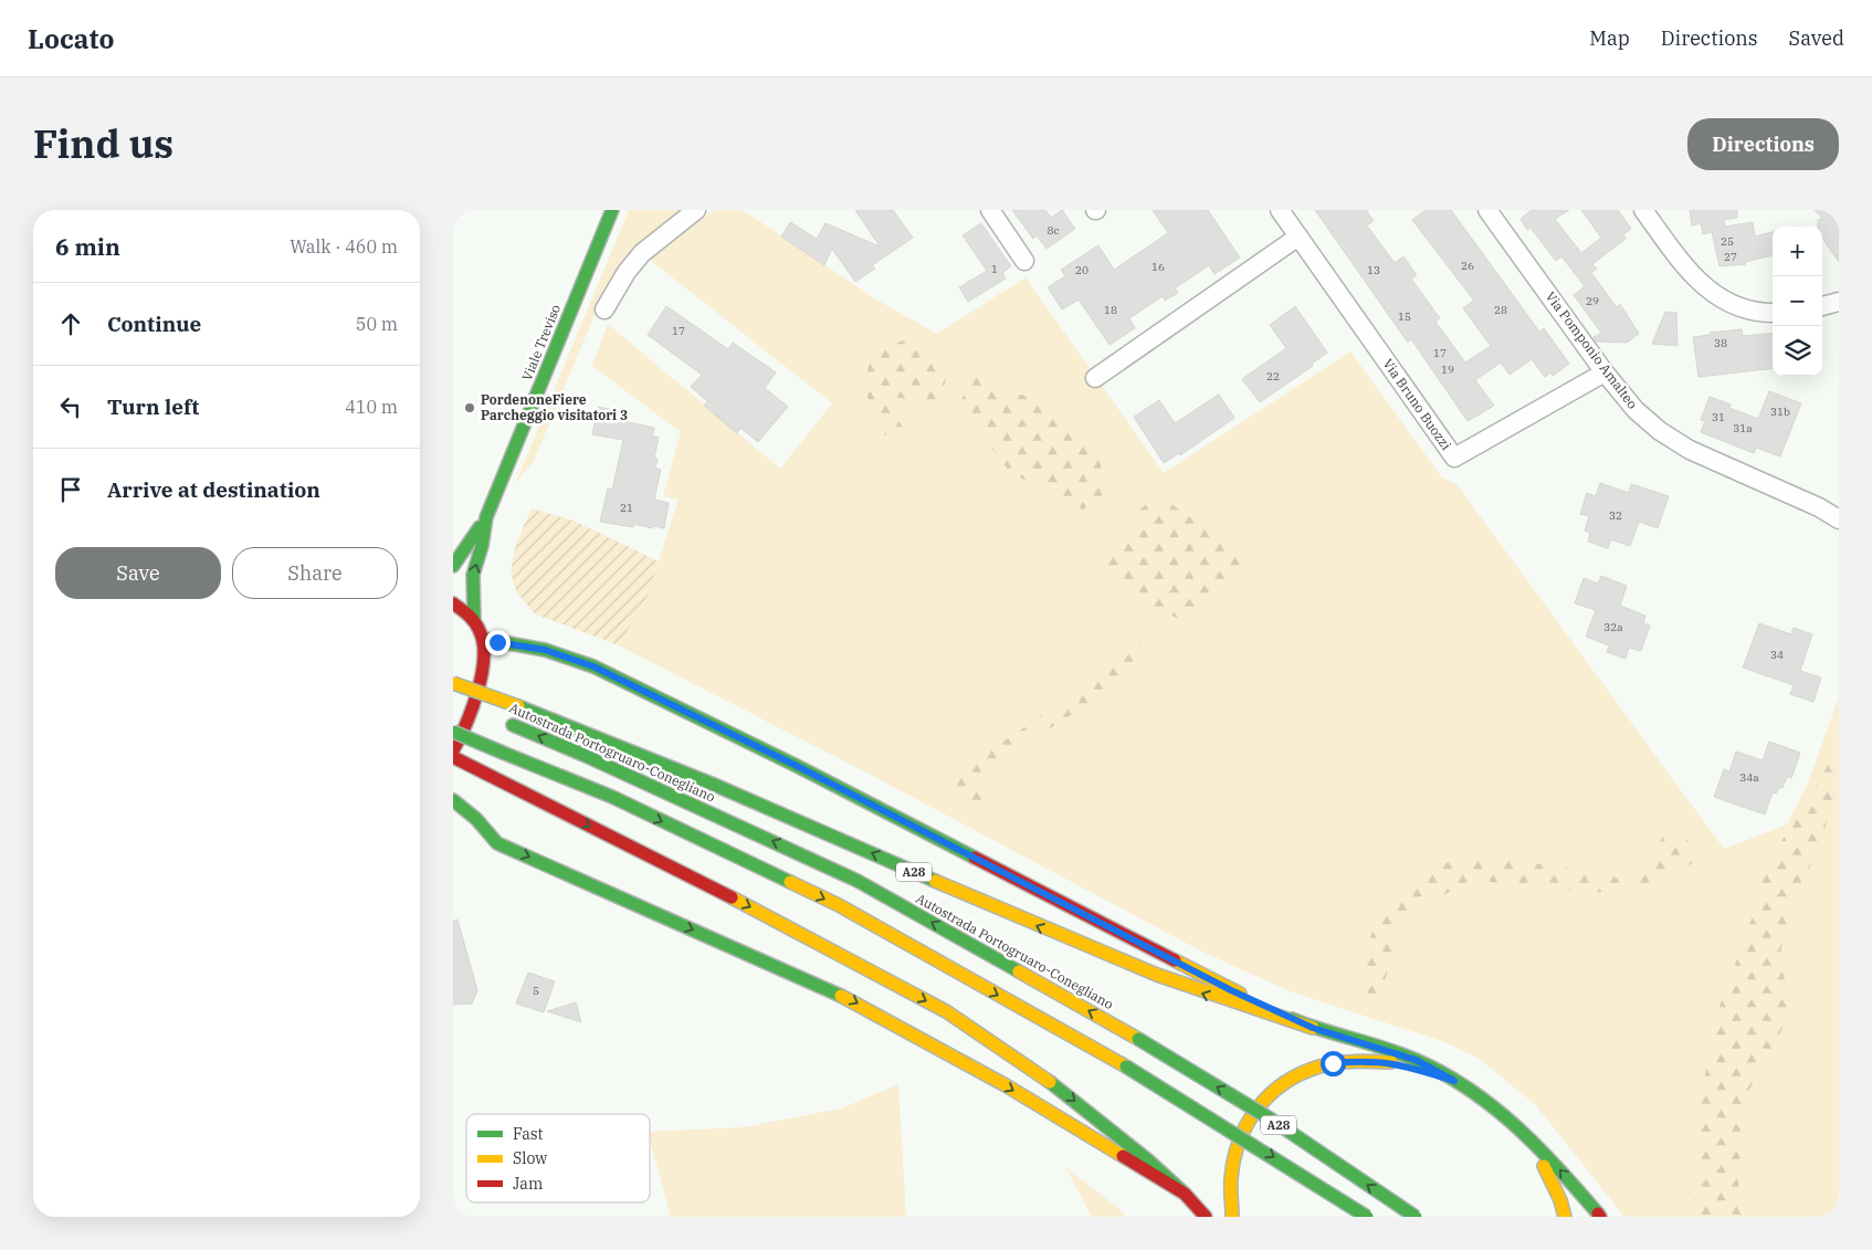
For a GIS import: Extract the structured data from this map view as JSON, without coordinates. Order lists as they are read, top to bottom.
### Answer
{
  "streets": {
    "main road": ["Viale Treviso", "Autostrada Portogruaro-Conegliano", "A28"],
    "street": ["Via Pomponio Amalteo", "Via Bruno Buozzi"]
  },
  "crossings": [
    ["Via Pomponio Amalteo", "Via Bruno Buozzi"]
  ],
  "places": ["PordenoneFiere Parcheggio visitatori 3"],
  "house_numbers": [
    "8c",
    "25",
    "27",
    "26",
    "16",
    "1",
    "20",
    "13",
    "29",
    "18",
    "28",
    "15",
    "17",
    "38",
    "17",
    "19",
    "22",
    "31b",
    "31",
    "31a",
    "21",
    "32",
    "32a",
    "34",
    "34a",
    "5"
  ],
  "legend": ["Fast", "Slow", "Jam"],
  "page": {
    "header": "Locato",
    "nav": ["Map", "Directions", "Saved"],
    "title": "Find us",
    "buttons": [
      "Directions",
      ["Save", "Share"]
    ],
    "heading": ["6 min", "Walk · 460 m"],
    "map_buttons": ["+", "−"],
    "list": [
      ["Continue", "50 m"],
      ["Turn left", "410 m"],
      "Arrive at destination"
    ]
  }
}
